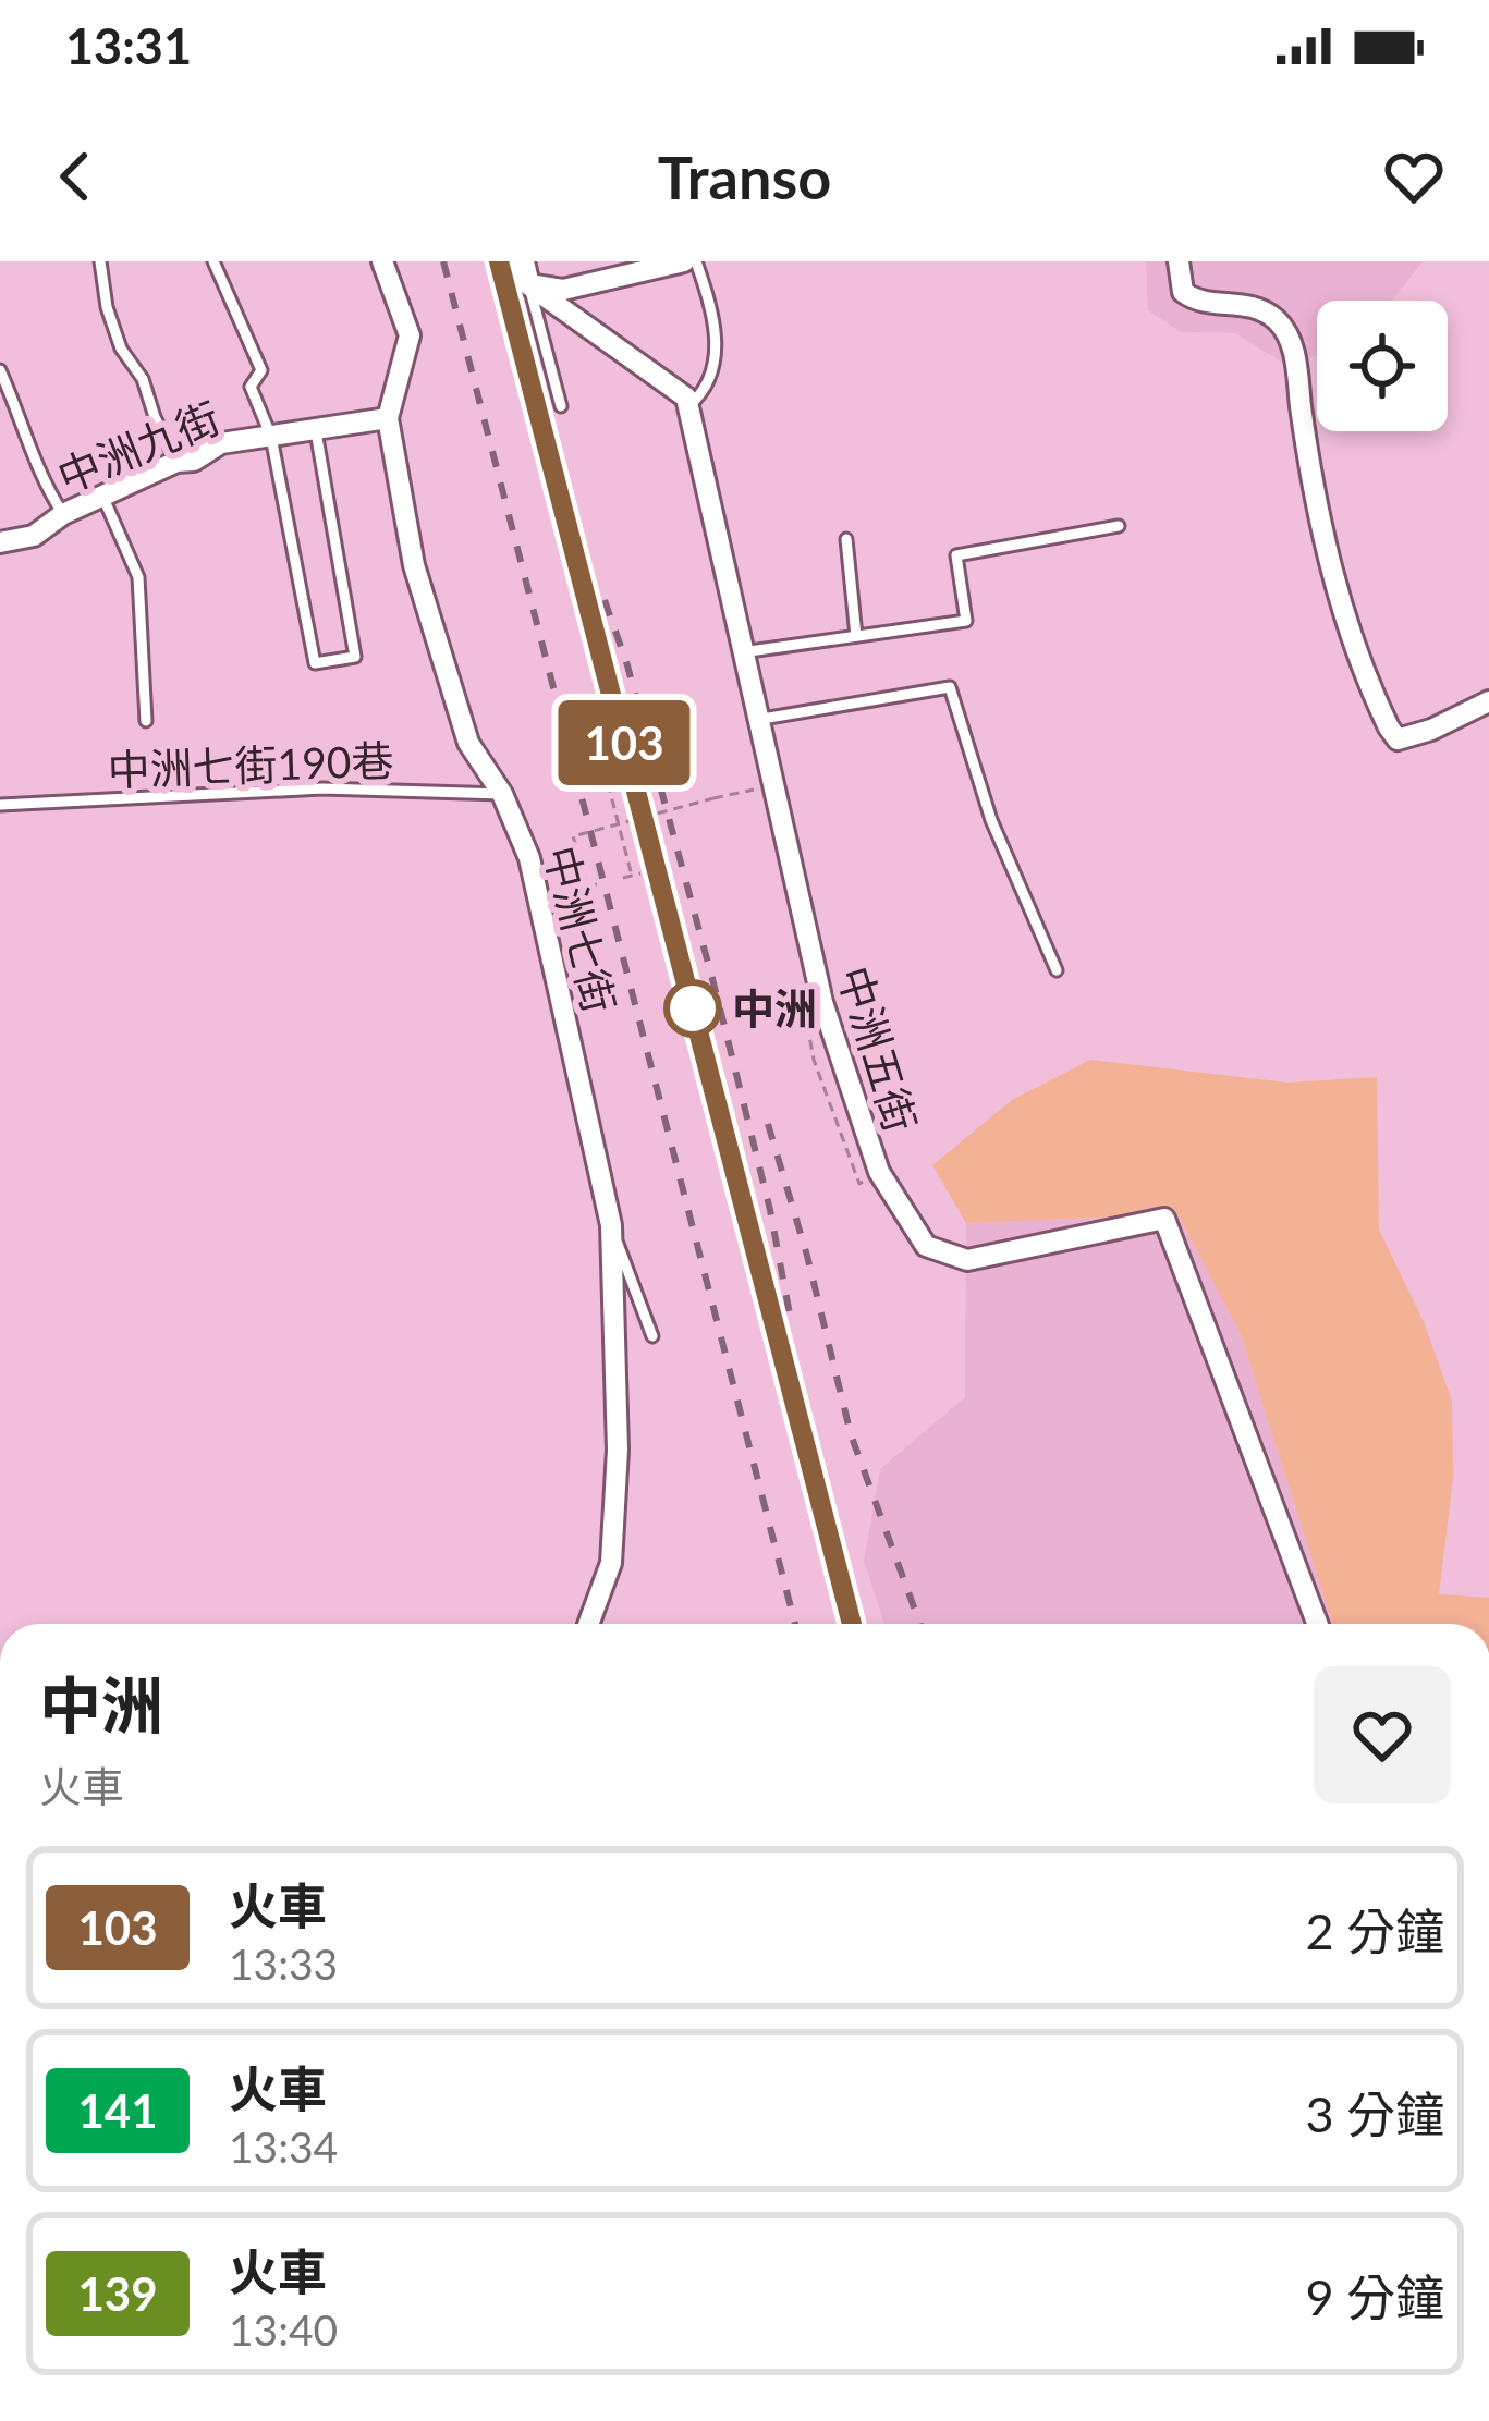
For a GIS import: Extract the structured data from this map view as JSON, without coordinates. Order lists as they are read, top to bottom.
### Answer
{
  "streets": {
    "street": ["中洲九街", "中洲七街", "中洲五街"],
    "lane": ["中洲七街190巷"]
  },
  "crossings": [
    ["中洲九街", "中洲七街"],
    ["中洲七街190巷", "中洲七街"]
  ],
  "places": ["中洲"],
  "page": {
    "status": "13:31",
    "header": "Transo",
    "on_map": "103",
    "heading": ["中洲", "火車"],
    "list": [
      {
        "mark": "103",
        "name": "火車",
        "note": "13:33",
        "value": "2 分鐘"
      },
      {
        "mark": "141",
        "name": "火車",
        "note": "13:34",
        "value": "3 分鐘"
      },
      {
        "mark": "139",
        "name": "火車",
        "note": "13:40",
        "value": "9 分鐘"
      }
    ]
  }
}
